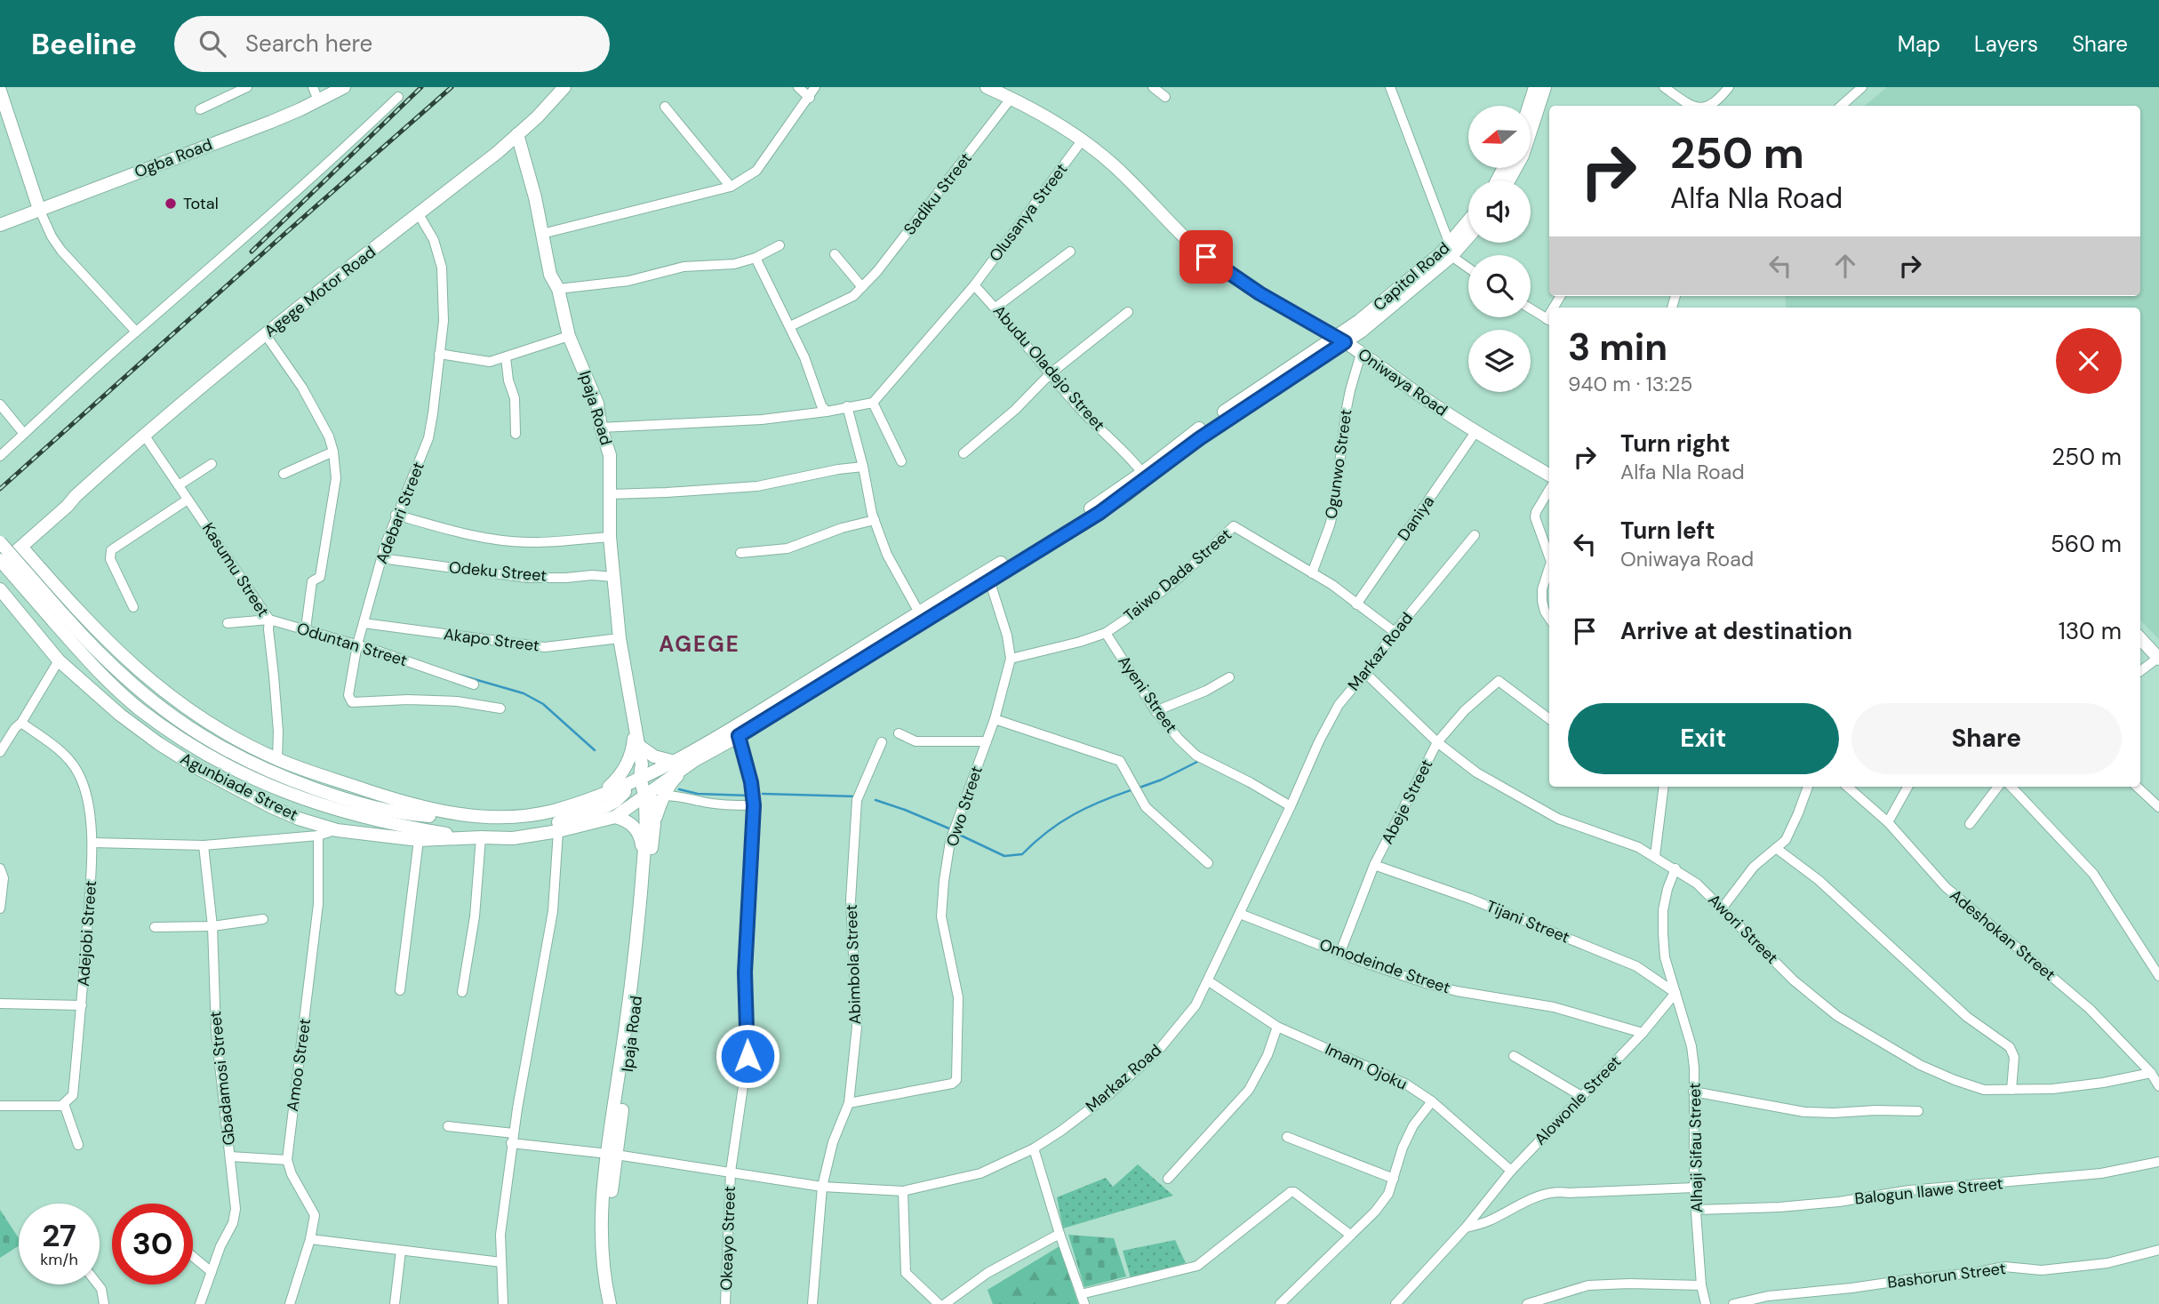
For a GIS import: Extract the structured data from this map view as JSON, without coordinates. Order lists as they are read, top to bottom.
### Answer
{
  "streets": {
    "main road": [
      "Ogba Road",
      "Capitol Road",
      "Agege Motor Road",
      "Oniwaya Road",
      "Ipaja Road",
      "Agunbiade Street"
    ],
    "street": [
      "Sadiku Street",
      "Olusanya Street",
      "Abudu Oladejo Street",
      "Ogunwo Street",
      "Adebari Street",
      "Daniya",
      "Kasumu Street",
      "Odeku Street",
      "Taiwo Dada Street",
      "Akapo Street",
      "Oduntan Street",
      "Markaz Road",
      "Ayeni Street",
      "Abeje Street",
      "Owo Street",
      "Tijani Street",
      "Awori Street",
      "Adejobi Street",
      "Adeshokan Street",
      "Abimbola Street",
      "Omodeinde Street",
      "Amoo Street",
      "Imam Ojoku",
      "Gbadamosi Street",
      "Alowonle Street",
      "Alhaji Sifau Street",
      "Balogun Ilawe Street",
      "Okeayo Street",
      "Bashorun Street"
    ]
  },
  "crossings": [
    ["Sadiku Street", "Oniwaya Road"],
    ["Olusanya Street", "Abudu Oladejo Street"],
    ["Olusanya Street", "Oniwaya Road"],
    ["Capitol Road", "Abudu Oladejo Street"],
    ["Capitol Road", "Oniwaya Road"],
    ["Capitol Road", "Owo Street"],
    ["Agege Motor Road", "Ipaja Road"],
    ["Agege Motor Road", "Adebari Street"],
    ["Agege Motor Road", "Kasumu Street"],
    ["Oniwaya Road", "Ogunwo Street"],
    ["Oniwaya Road", "Daniya"],
    ["Ipaja Road", "Odeku Street"],
    ["Ipaja Road", "Akapo Street"],
    ["Ipaja Road", "Markaz Road"],
    ["Ipaja Road", "Agunbiade Street"],
    ["Ogunwo Street", "Taiwo Dada Street"],
    ["Adebari Street", "Odeku Street"],
    ["Adebari Street", "Akapo Street"],
    ["Adebari Street", "Oduntan Street"],
    ["Daniya", "Taiwo Dada Street"],
    ["Kasumu Street", "Oduntan Street"],
    ["Taiwo Dada Street", "Markaz Road"],
    ["Taiwo Dada Street", "Ayeni Street"],
    ["Taiwo Dada Street", "Owo Street"],
    ["Markaz Road", "Ayeni Street"],
    ["Markaz Road", "Awori Street"],
    ["Markaz Road", "Abimbola Street"],
    ["Markaz Road", "Omodeinde Street"],
    ["Markaz Road", "Imam Ojoku"],
    ["Markaz Road", "Okeayo Street"],
    ["Agunbiade Street", "Okeayo Street"],
    ["Abeje Street", "Tijani Street"],
    ["Abeje Street", "Awori Street"],
    ["Abeje Street", "Omodeinde Street"],
    ["Owo Street", "Abimbola Street"],
    ["Tijani Street", "Alowonle Street"],
    ["Tijani Street", "Alhaji Sifau Street"],
    ["Awori Street", "Adeshokan Street"],
    ["Omodeinde Street", "Alowonle Street"],
    ["Imam Ojoku", "Alowonle Street"],
    ["Alowonle Street", "Alhaji Sifau Street"],
    ["Alhaji Sifau Street", "Balogun Ilawe Street"]
  ],
  "districts": ["AGEGE"],
  "places": ["Total"],
  "north": "left",
  "page": {
    "header": "Beeline",
    "search": "Search here",
    "nav": ["Map", "Layers", "Share"],
    "turn": ["250 m", "Alfa Nla Road"],
    "heading": ["3 min", "940 m · 13:25"],
    "list": [
      {
        "name": "Turn right",
        "note": "Alfa Nla Road",
        "value": "250 m"
      },
      {
        "name": "Turn left",
        "note": "Oniwaya Road",
        "value": "560 m"
      },
      {
        "name": "Arrive at destination",
        "value": "130 m"
      }
    ],
    "buttons": ["Exit", "Share"],
    "speed": "27 km/h",
    "limit": "30"
  }
}
